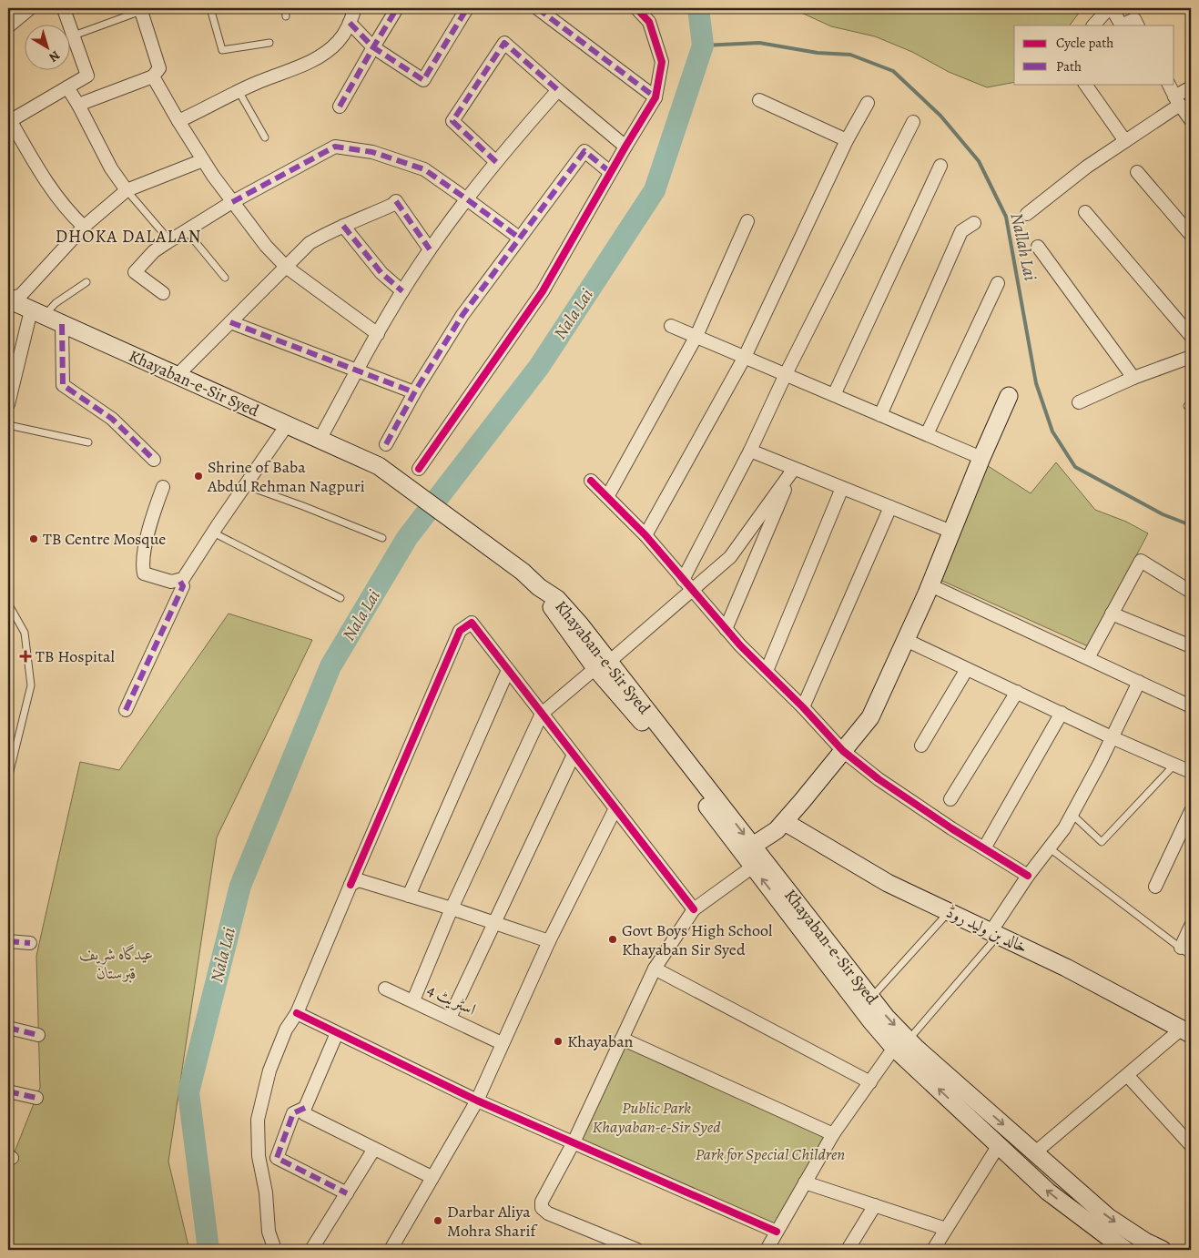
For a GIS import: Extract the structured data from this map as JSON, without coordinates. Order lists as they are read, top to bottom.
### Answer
{
  "streets": {
    "main road": ["Khayaban-e-Sir Syed", "خالد بن ولید روڈ"],
    "street": ["اسٹریٹ 4"]
  },
  "districts": ["DHOKA DALALAN"],
  "water": ["Nallah Lai", "Nala Lai"],
  "parks": ["عیدگاہ شریف قبرستان", "Public Park Khayaban-e-Sir Syed", "Park for Special Children"],
  "places": {
    "other": [
      "Shrine of Baba Abdul Rehman Nagpuri",
      "TB Centre Mosque",
      "Govt Boys High School Khayaban Sir Syed",
      "Khayaban",
      "Darbar Aliya Mohra Sharif"
    ],
    "health": ["TB Hospital"]
  },
  "legend": ["Cycle path", "Path"],
  "north": "bottom right"
}
